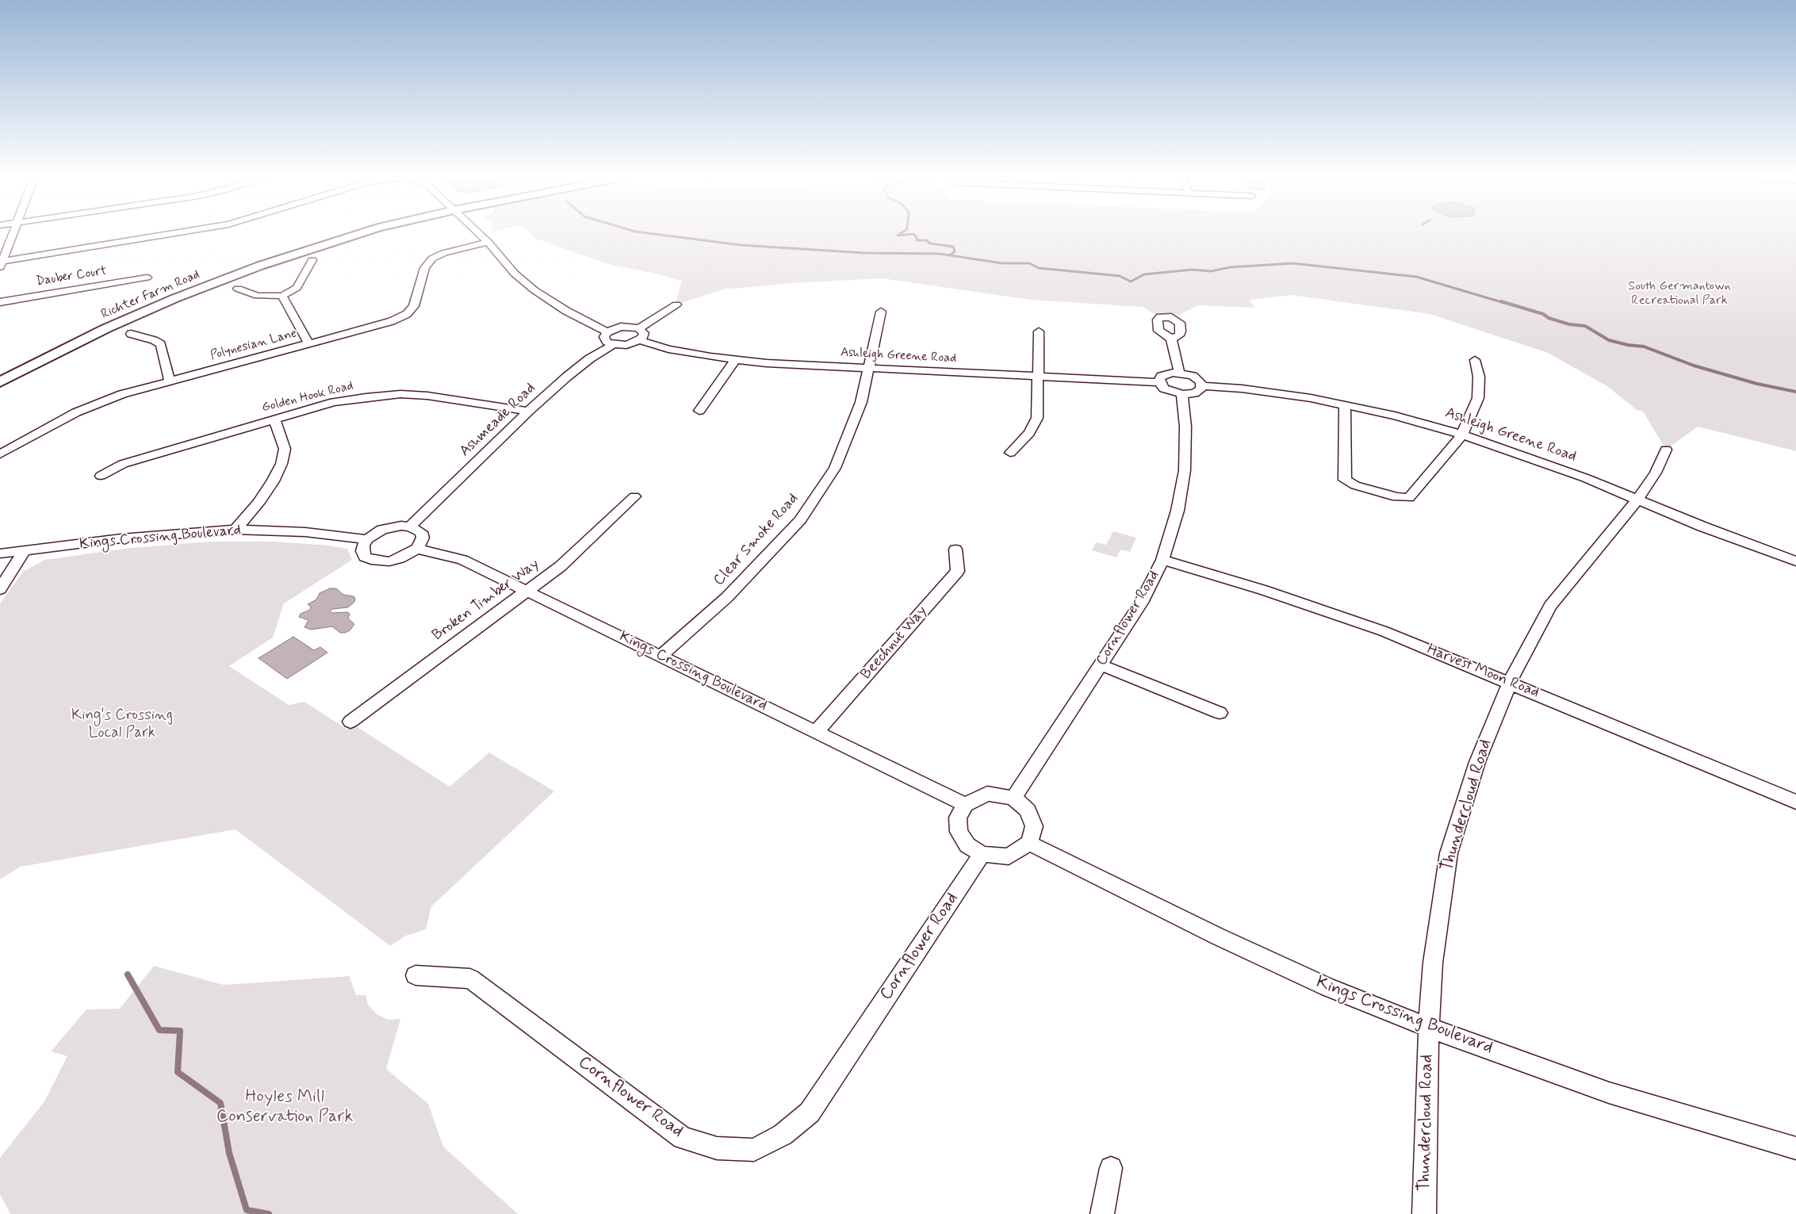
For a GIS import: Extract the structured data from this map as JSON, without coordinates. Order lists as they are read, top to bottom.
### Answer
{
  "streets": {
    "main road": ["Richter Farm Road"],
    "street": [
      "Dauber Court",
      "Polynesian Lane",
      "Ashleigh Greene Road",
      "Golden Hook Road",
      "Ashmeade Road",
      "Kings Crossing Boulevard",
      "Clear Smoke Road",
      "Broken Timber Way",
      "Cornflower Road",
      "Beechnut Way",
      "Harvest Moon Road",
      "Thundercloud Road"
    ]
  },
  "crossings": [
    ["Ashleigh Greene Road", "Clear Smoke Road"],
    ["Ashleigh Greene Road", "Thundercloud Road"],
    ["Golden Hook Road", "Ashmeade Road"],
    ["Kings Crossing Boulevard", "Clear Smoke Road"],
    ["Kings Crossing Boulevard", "Broken Timber Way"],
    ["Kings Crossing Boulevard", "Cornflower Road"],
    ["Kings Crossing Boulevard", "Beechnut Way"],
    ["Kings Crossing Boulevard", "Thundercloud Road"],
    ["Cornflower Road", "Harvest Moon Road"],
    ["Harvest Moon Road", "Thundercloud Road"]
  ],
  "parks": ["South Germantown Recreational Park", "King's Crossing Local Park", "Hoyles Mill Conservation Park"]
}
